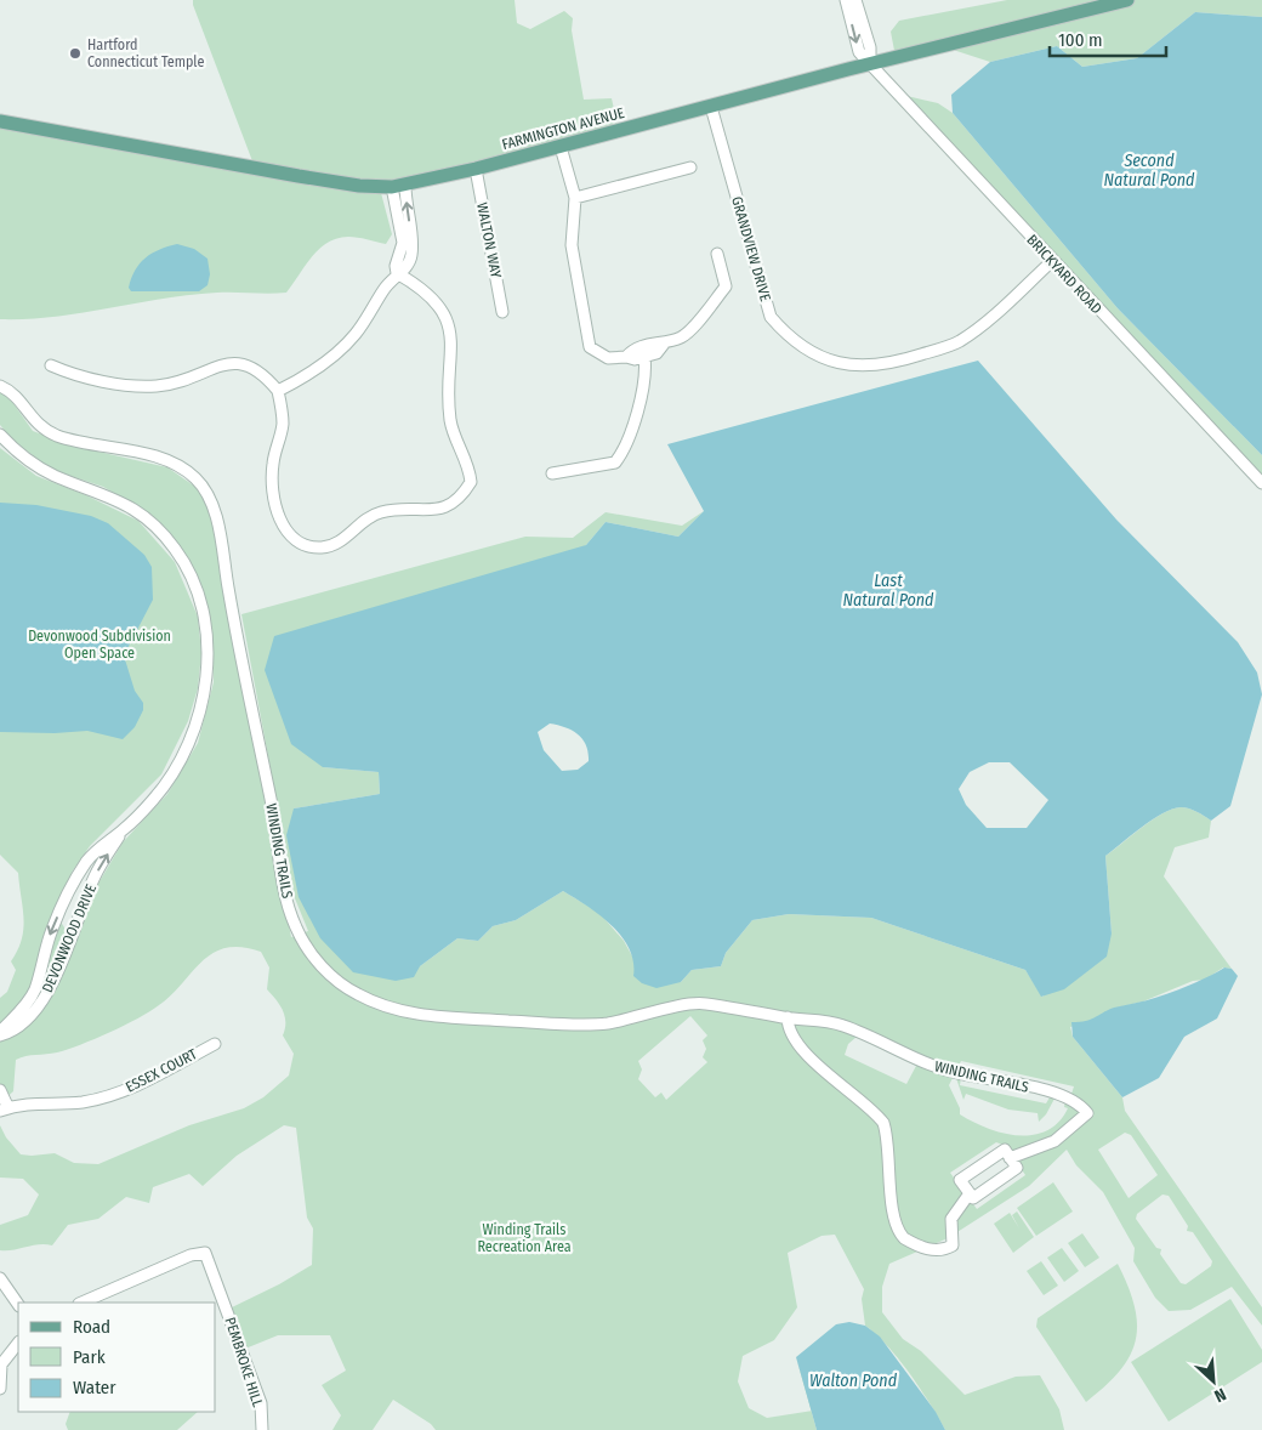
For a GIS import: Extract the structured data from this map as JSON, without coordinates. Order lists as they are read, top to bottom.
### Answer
{
  "streets": {
    "main road": ["FARMINGTON AVENUE"],
    "street": [
      "WALTON WAY",
      "GRANDVIEW DRIVE",
      "BRICKYARD ROAD",
      "WINDING TRAILS",
      "DEVONWOOD DRIVE",
      "ESSEX COURT",
      "PEMBROKE HILL"
    ]
  },
  "crossings": [
    ["FARMINGTON AVENUE", "WALTON WAY"],
    ["FARMINGTON AVENUE", "GRANDVIEW DRIVE"],
    ["FARMINGTON AVENUE", "BRICKYARD ROAD"],
    ["GRANDVIEW DRIVE", "BRICKYARD ROAD"]
  ],
  "water": ["Second Natural Pond", "Last Natural Pond", "Walton Pond"],
  "parks": ["Devonwood Subdivision Open Space", "Winding Trails Recreation Area"],
  "places": ["Hartford Connecticut Temple"],
  "legend": ["Road", "Park", "Water"],
  "scale_bar": "100 m",
  "north": "bottom right"
}
